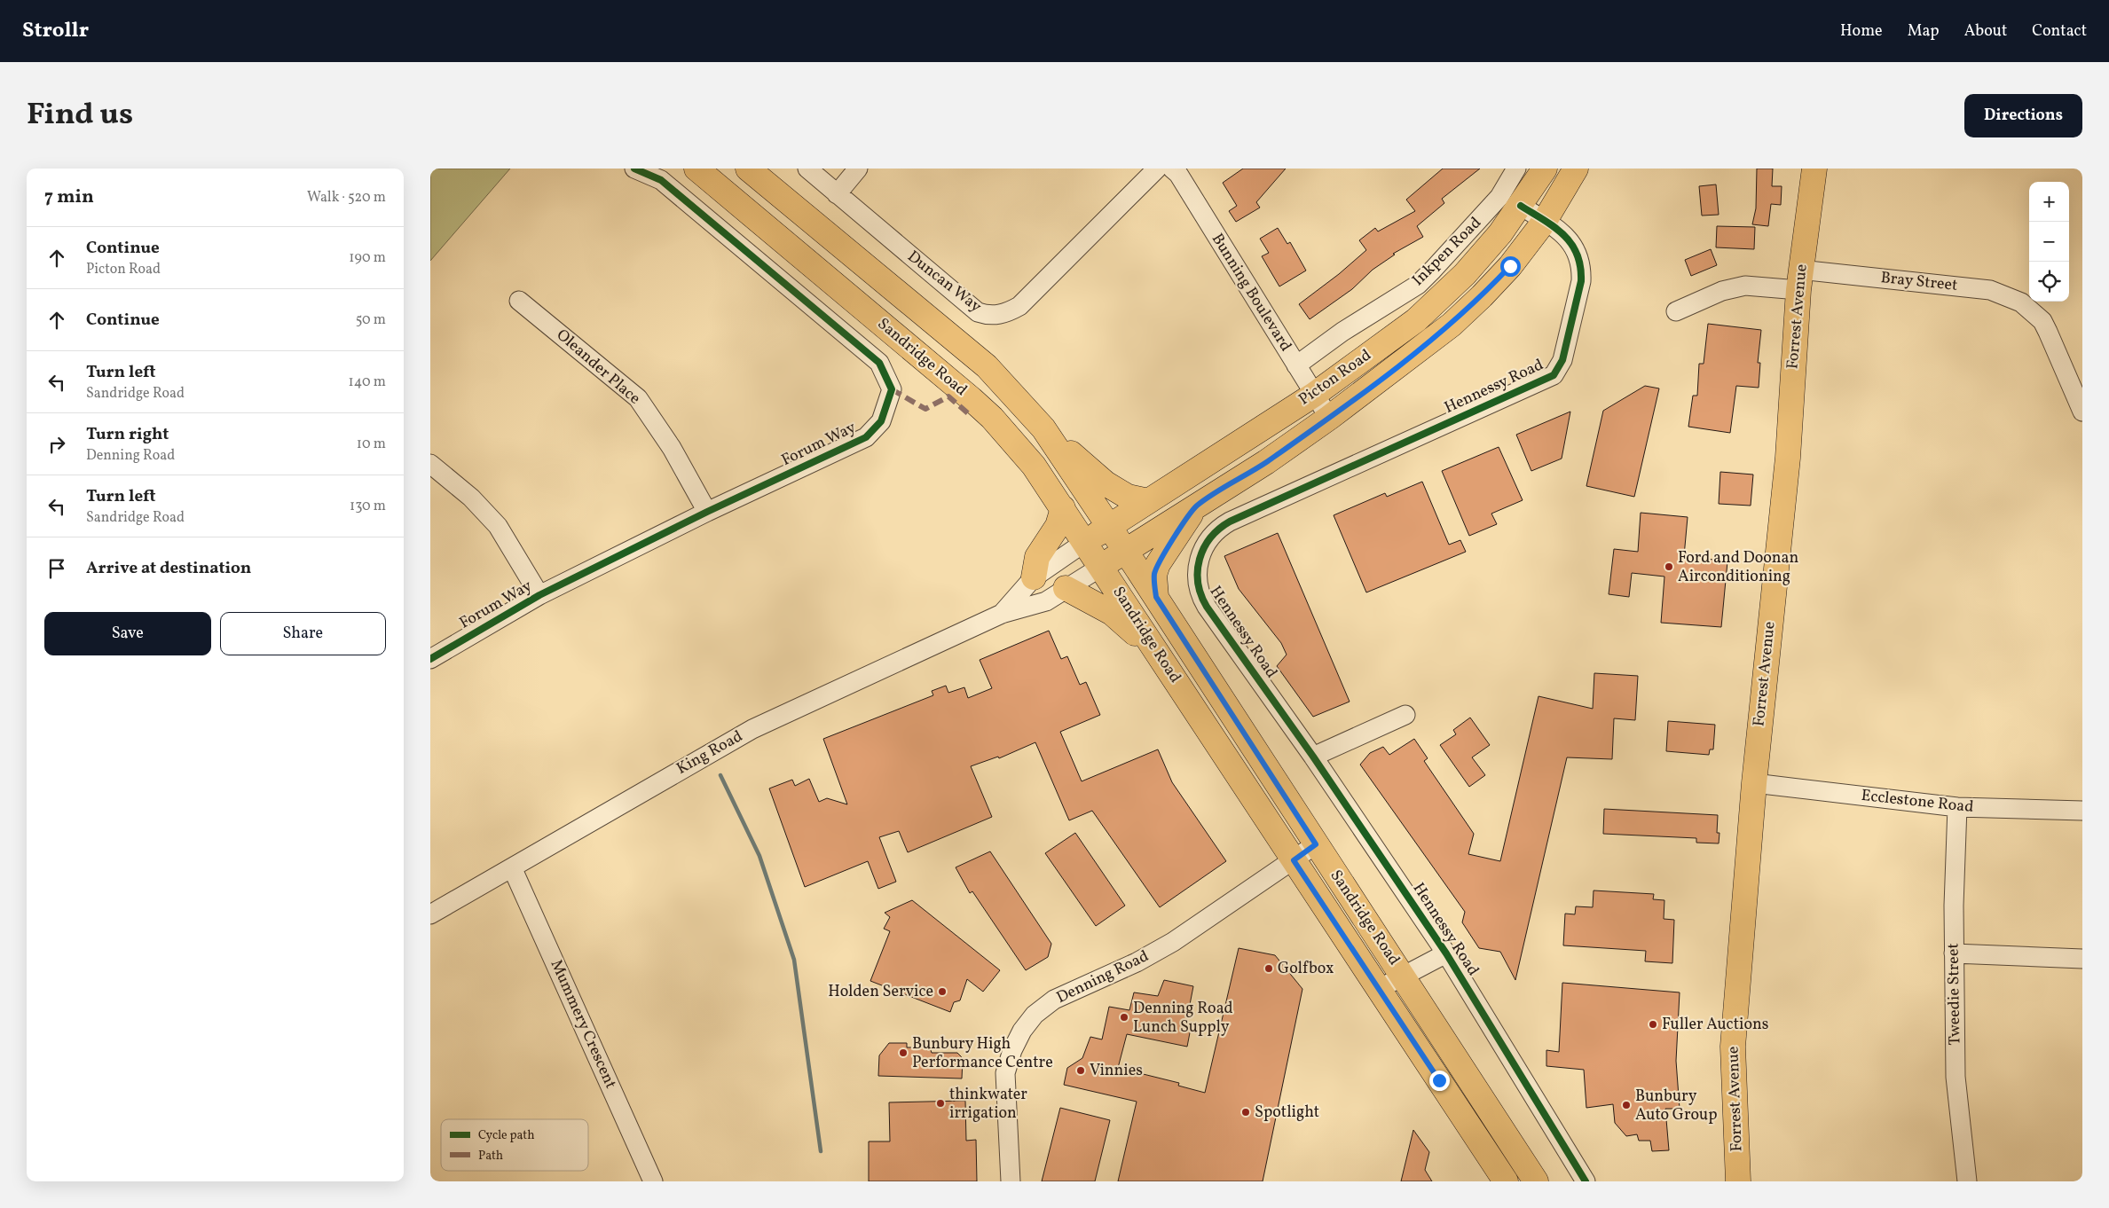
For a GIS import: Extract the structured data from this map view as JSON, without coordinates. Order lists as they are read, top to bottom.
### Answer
{
  "streets": {
    "main road": ["Forrest Avenue", "Sandridge Road", "Picton Road"],
    "street": [
      "Inkpen Road",
      "Duncan Way",
      "Bray Street",
      "Bunning Boulevard",
      "Oleander Place",
      "Hennessy Road",
      "Forum Way",
      "King Road",
      "Ecclestone Road",
      "Denning Road",
      "Tweedie Street",
      "Mummery Crescent"
    ]
  },
  "crossings": [
    ["Inkpen Road", "Bunning Boulevard"],
    ["Bray Street", "Forrest Avenue"],
    ["Bunning Boulevard", "Picton Road"],
    ["Forrest Avenue", "Ecclestone Road"],
    ["Sandridge Road", "Picton Road"],
    ["Sandridge Road", "Hennessy Road"],
    ["Sandridge Road", "King Road"],
    ["Sandridge Road", "Denning Road"],
    ["Oleander Place", "Forum Way"],
    ["Picton Road", "Hennessy Road"],
    ["Picton Road", "King Road"],
    ["King Road", "Mummery Crescent"],
    ["Ecclestone Road", "Tweedie Street"]
  ],
  "places": [
    "Ford and Doonan Airconditioning",
    "Golfbox",
    "Holden Service",
    "Denning Road Lunch Supply",
    "Fuller Auctions",
    "Bunbury High Performance Centre",
    "Vinnies",
    "thinkwater irrigation",
    "Bunbury Auto Group",
    "Spotlight"
  ],
  "legend": ["Cycle path", "Path"],
  "page": {
    "header": "Strollr",
    "nav": [
      "Home",
      "Map",
      "About",
      "Contact"
    ],
    "title": "Find us",
    "buttons": [
      "Directions",
      ["Save", "Share"]
    ],
    "heading": ["7 min", "Walk · 520 m"],
    "map_buttons": ["+", "−"],
    "list": [
      ["Continue", "Picton Road", "190 m"],
      ["Continue", "50 m"],
      ["Turn left", "Sandridge Road", "140 m"],
      ["Turn right", "Denning Road", "10 m"],
      ["Turn left", "Sandridge Road", "130 m"],
      "Arrive at destination"
    ]
  }
}
